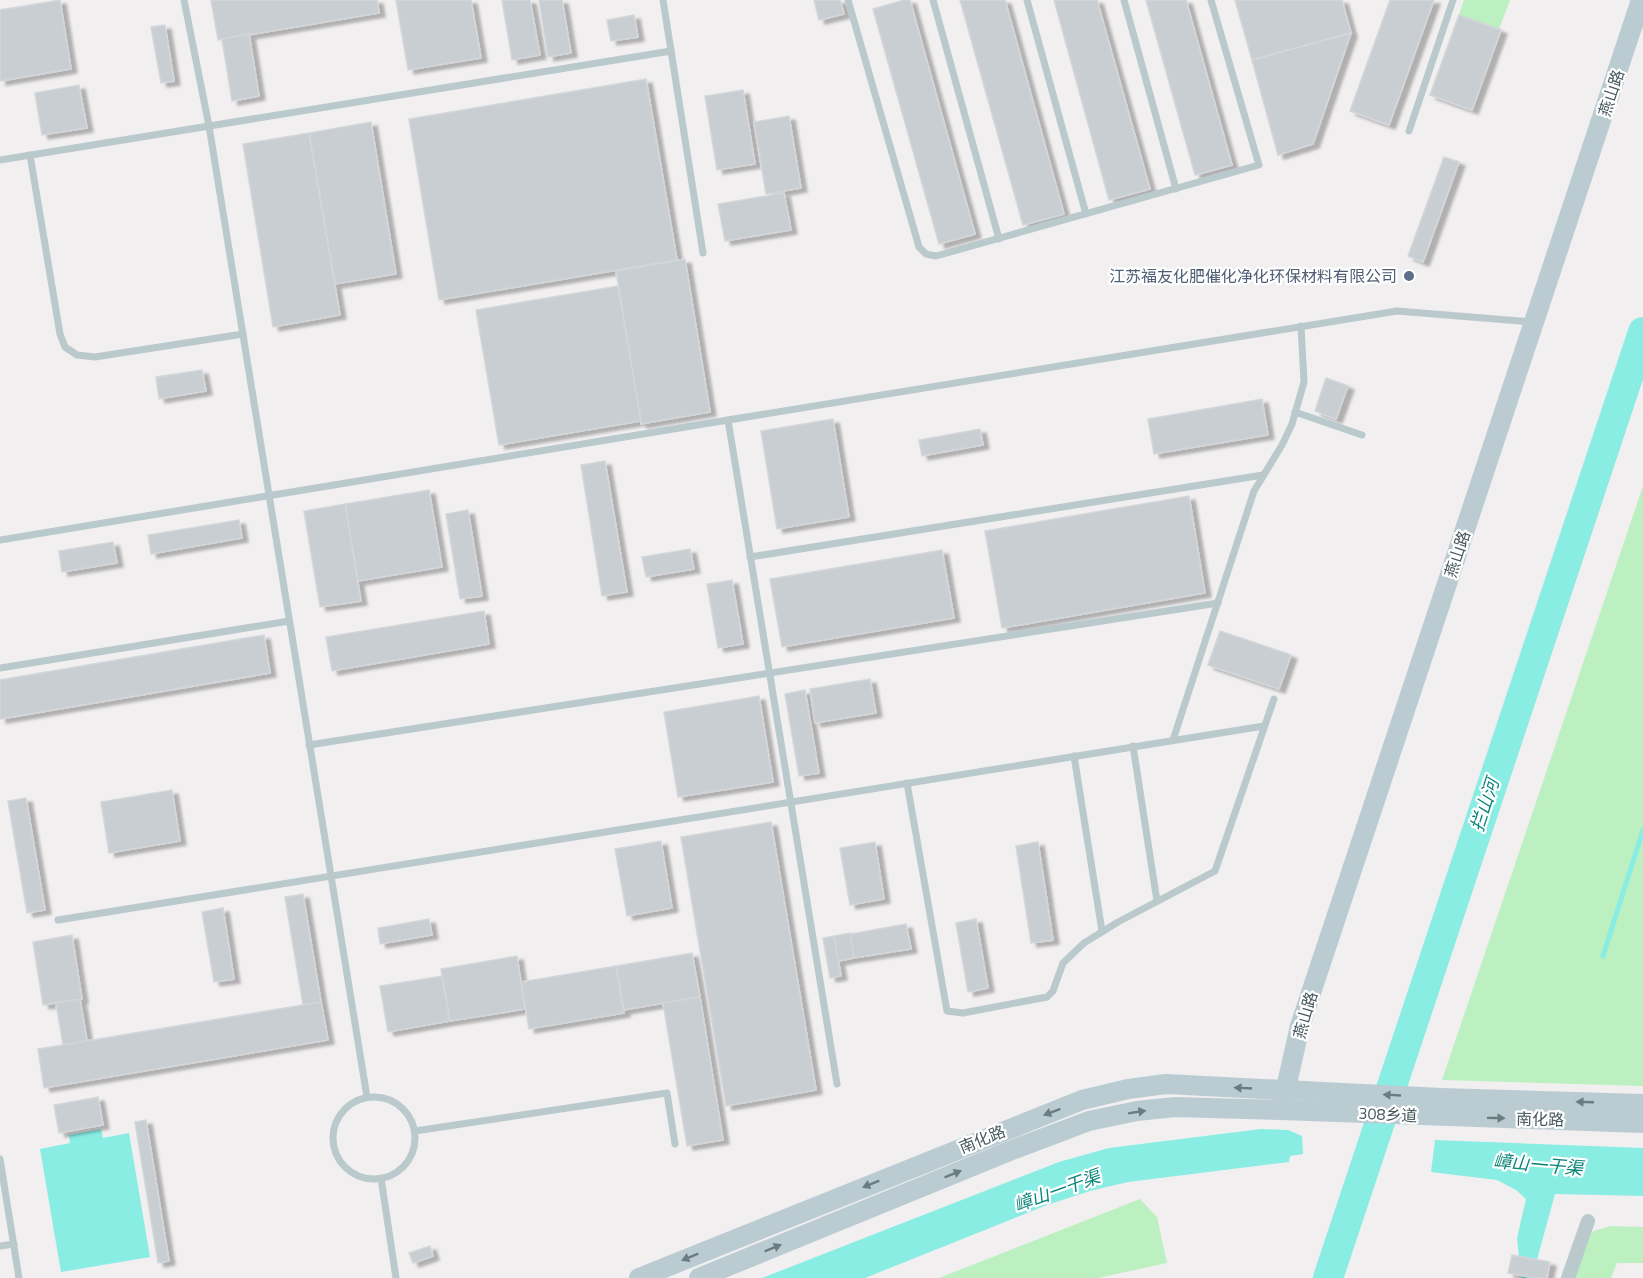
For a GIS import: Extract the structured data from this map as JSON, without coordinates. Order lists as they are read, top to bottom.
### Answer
{
  "streets": {
    "main road": ["燕山路", "308乡道", "南化路"]
  },
  "crossings": [
    ["燕山路", "南化路"],
    ["308乡道", "南化路"]
  ],
  "water": ["拦山河", "嶂山一干渠"],
  "places": ["江苏福友化肥催化净化环保材料有限公司"]
}
